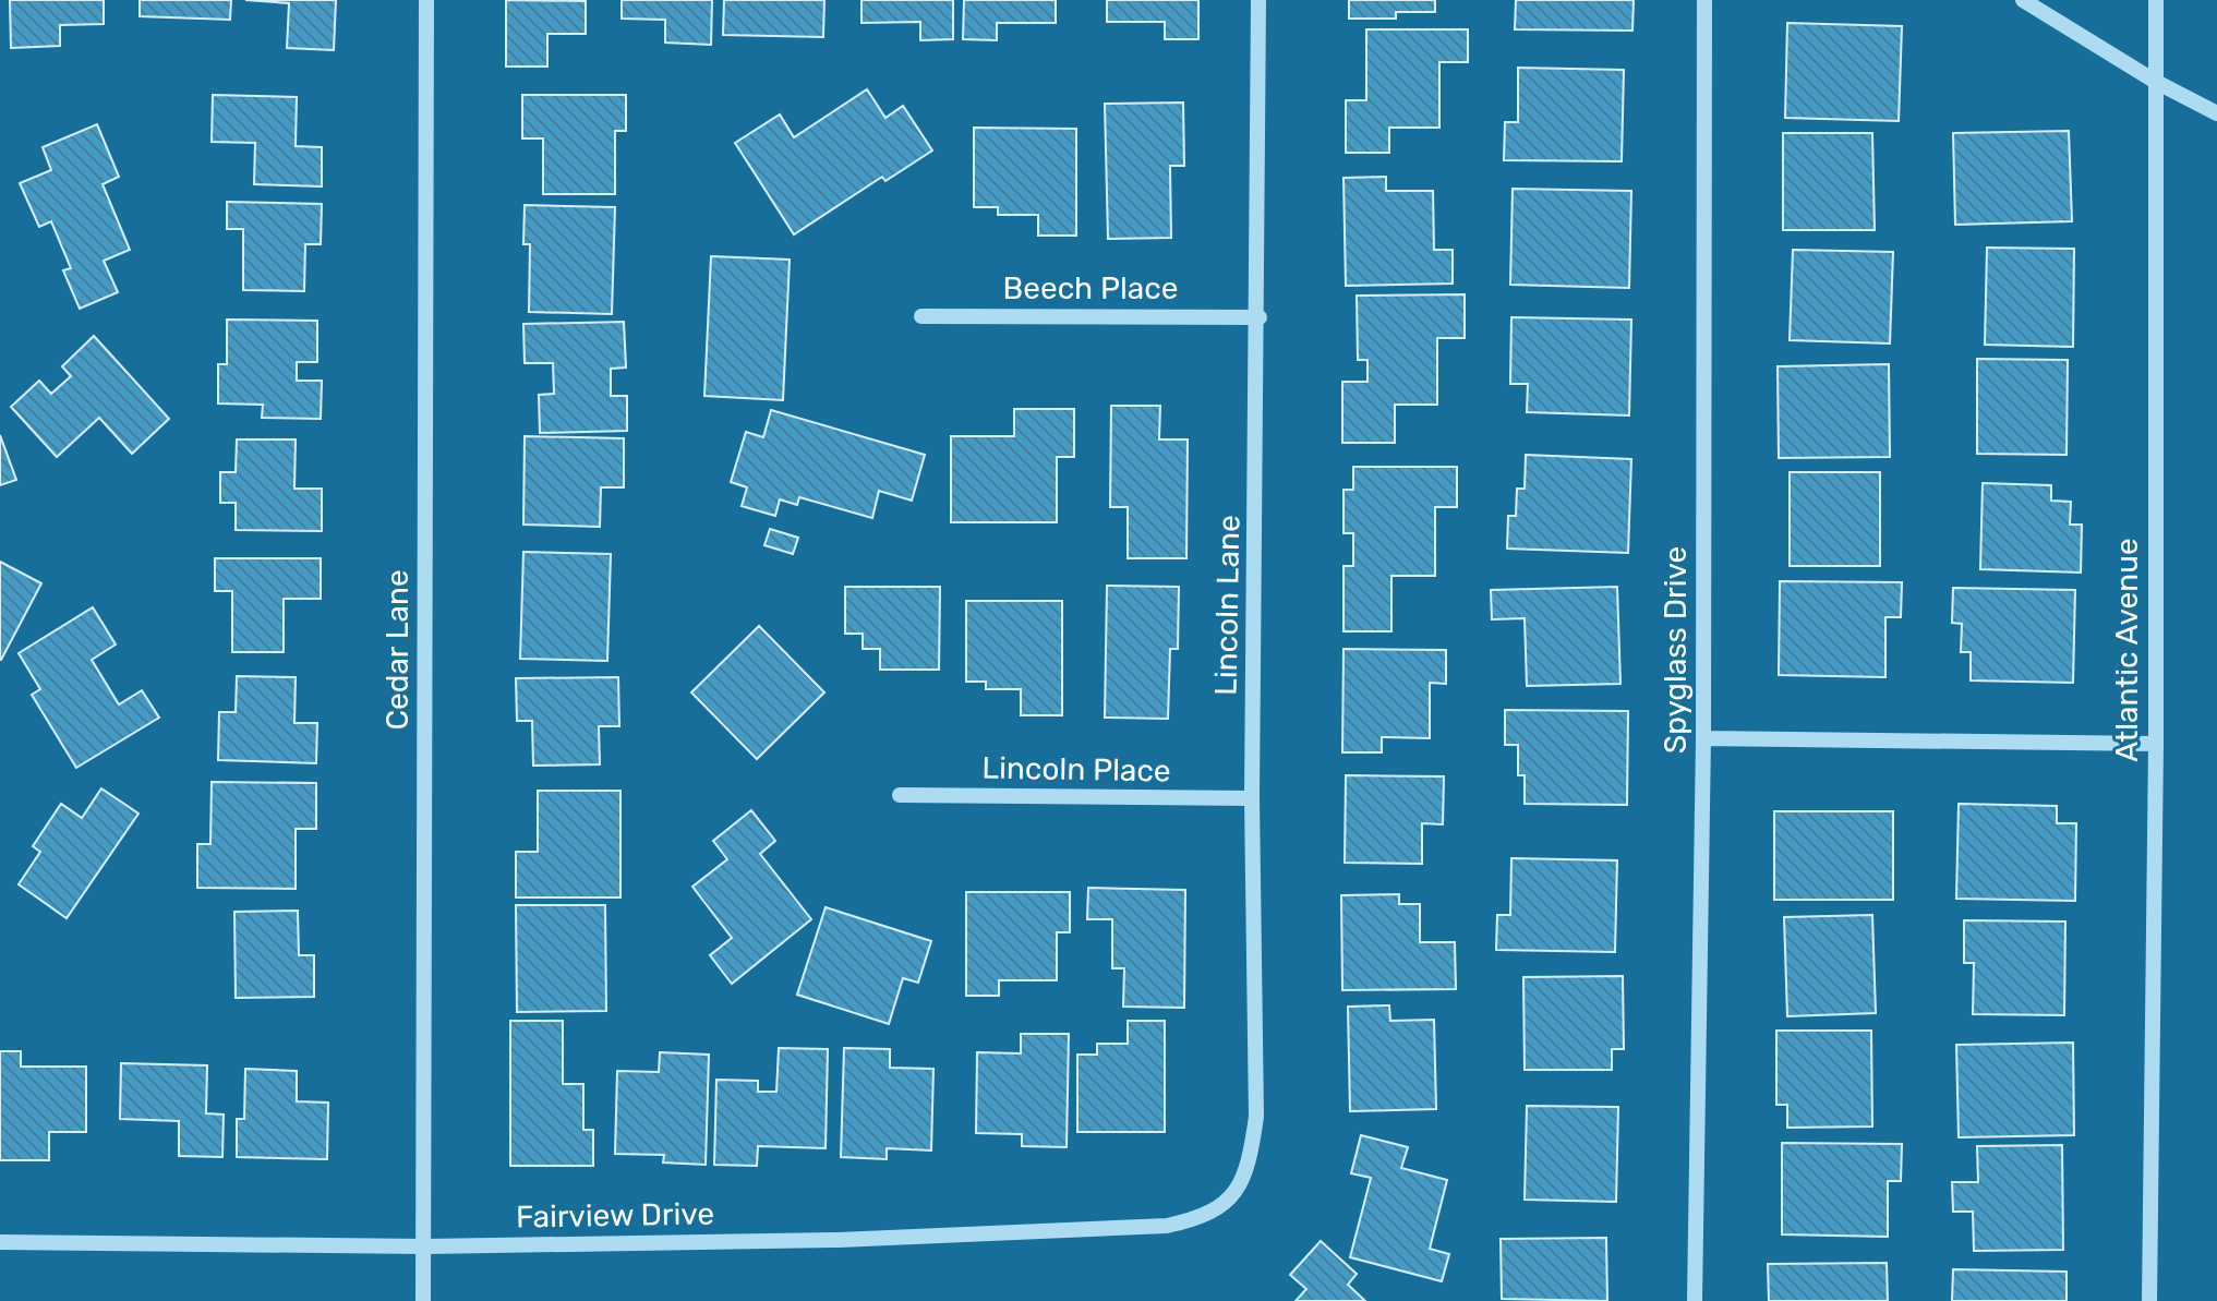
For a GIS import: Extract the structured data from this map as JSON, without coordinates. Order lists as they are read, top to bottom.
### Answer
{
  "streets": {
    "street": [
      "Beech Place",
      "Lincoln Lane",
      "Cedar Lane",
      "Spyglass Drive",
      "Atlantic Avenue",
      "Lincoln Place",
      "Fairview Drive"
    ]
  },
  "crossings": [
    ["Beech Place", "Lincoln Lane"],
    ["Lincoln Lane", "Lincoln Place"],
    ["Lincoln Lane", "Fairview Drive"],
    ["Cedar Lane", "Fairview Drive"]
  ]
}
